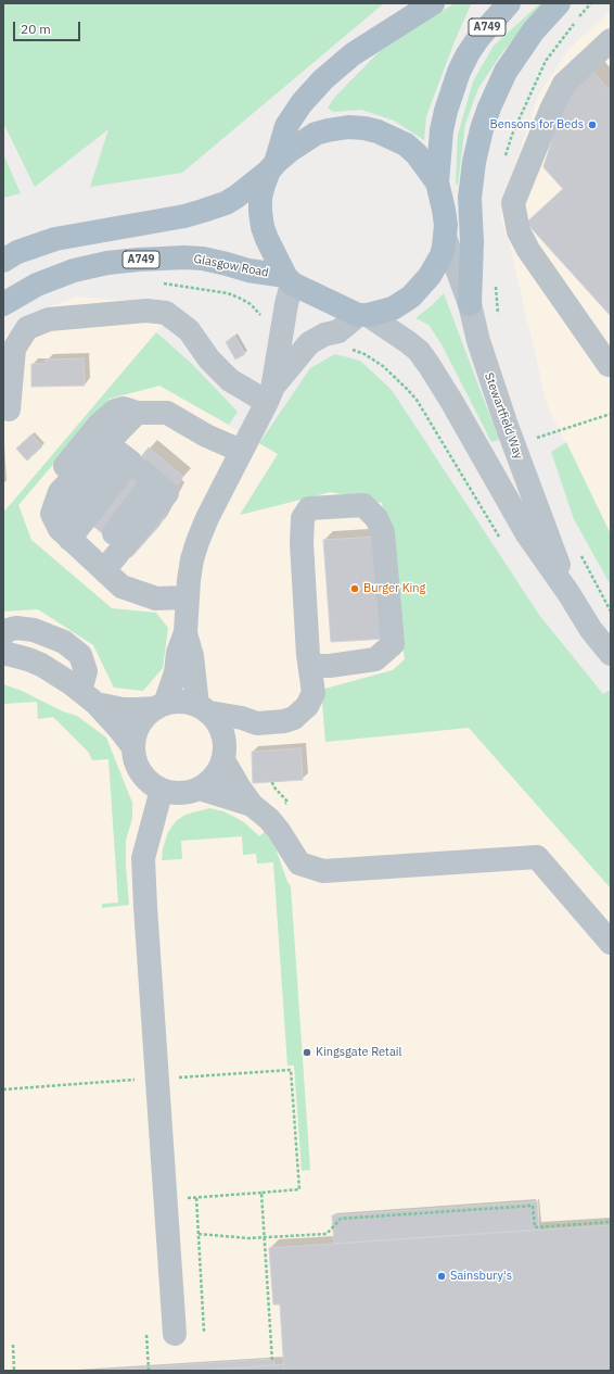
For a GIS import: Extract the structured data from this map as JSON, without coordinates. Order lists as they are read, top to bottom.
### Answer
{
  "streets": {
    "main road": ["A749", "Glasgow Road"],
    "street": ["Stewartfield Way"]
  },
  "crossings": [
    ["A749", "Glasgow Road"],
    ["A749", "Stewartfield Way"]
  ],
  "places": [
    "Bensons for Beds",
    "Burger King",
    "Kingsgate Retail",
    "Sainsbury's"
  ],
  "scale_bar": "20 m"
}
